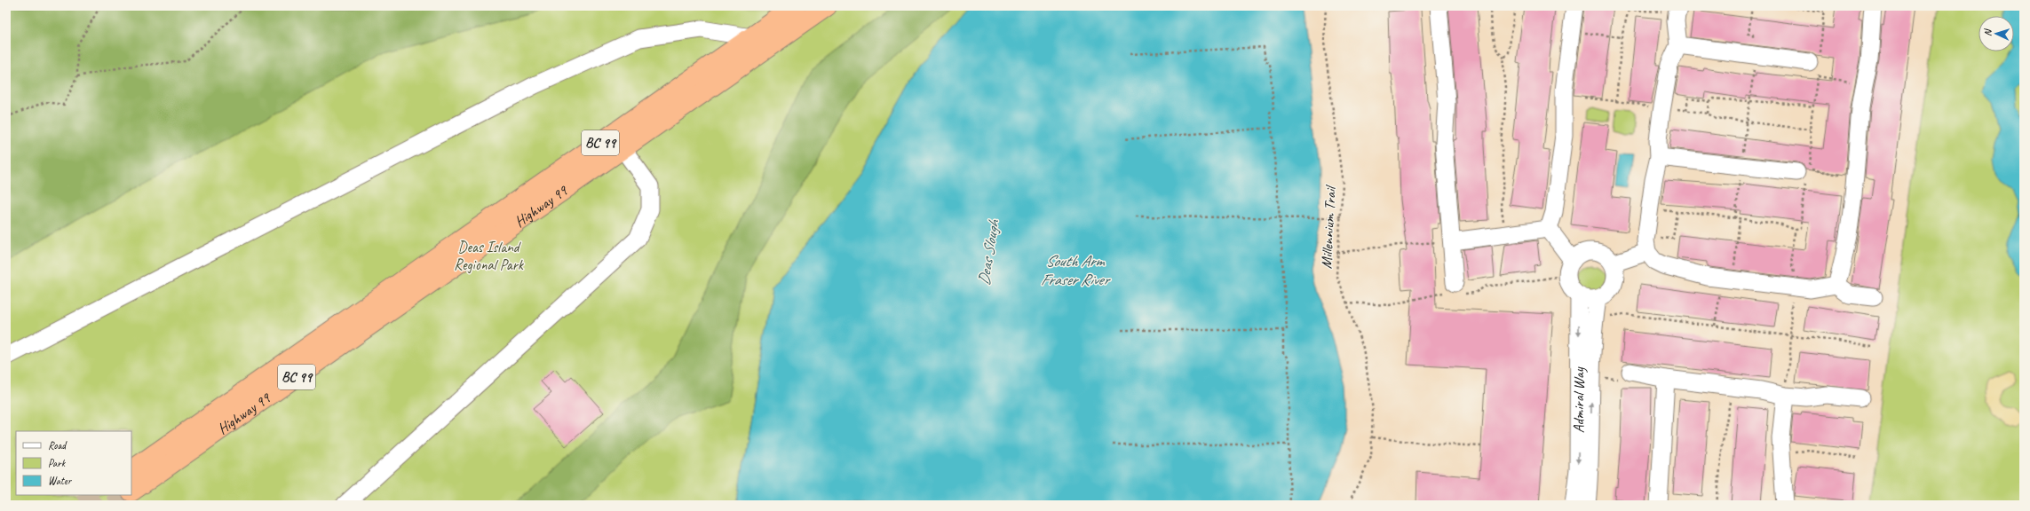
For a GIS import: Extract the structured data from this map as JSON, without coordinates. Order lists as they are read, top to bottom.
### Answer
{
  "streets": {
    "highway": ["BC 99", "Highway 99"],
    "street": ["Admiral Way"],
    "path": ["Millennium Trail"]
  },
  "water": ["Deas Slough", "South Arm Fraser River"],
  "parks": ["Deas Island Regional Park"],
  "legend": ["Road", "Park", "Water"],
  "north": "left"
}
